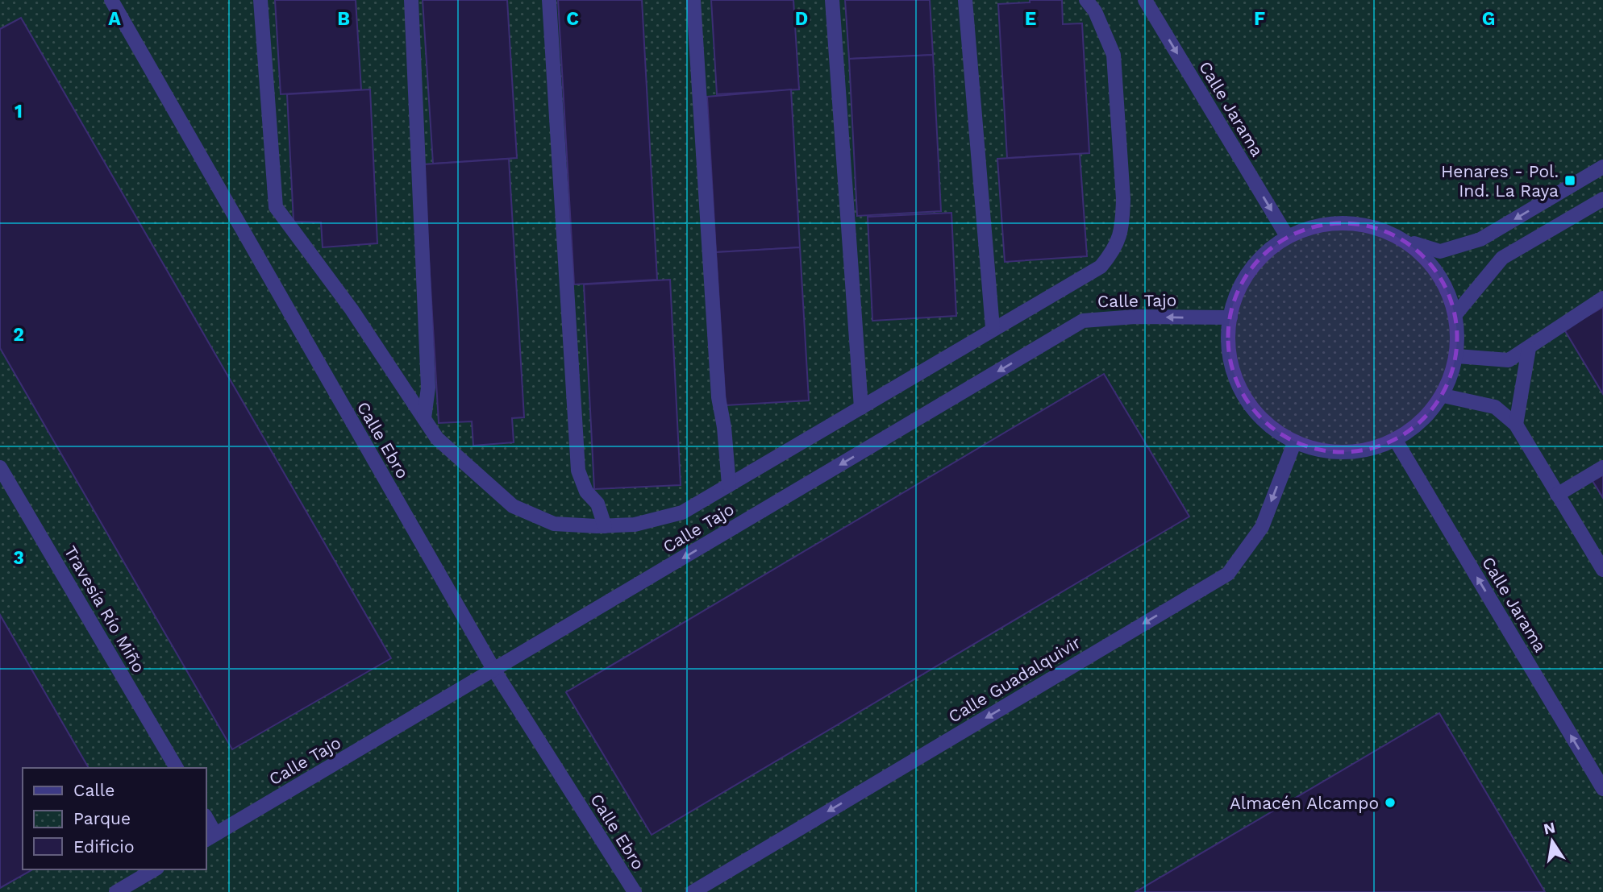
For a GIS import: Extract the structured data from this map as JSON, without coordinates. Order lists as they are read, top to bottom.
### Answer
{
  "streets": {
    "street": [
      "Calle Jarama",
      "Calle Tajo",
      "Calle Ebro",
      "Travesía Río Miño",
      "Calle Guadalquivir"
    ]
  },
  "crossings": [
    ["Calle Tajo", "Calle Ebro"]
  ],
  "one_way": ["Calle Guadalquivir"],
  "places": {
    "transit": ["Henares - Pol. Ind. La Raya"],
    "other": ["Almacén Alcampo"]
  },
  "legend": ["Calle", "Parque", "Edificio"],
  "north": "top",
  "grid": {
    "columns": [
      "A",
      "B",
      "C",
      "D",
      "E",
      "F",
      "G"
    ],
    "rows": ["1", "2", "3"]
  }
}
